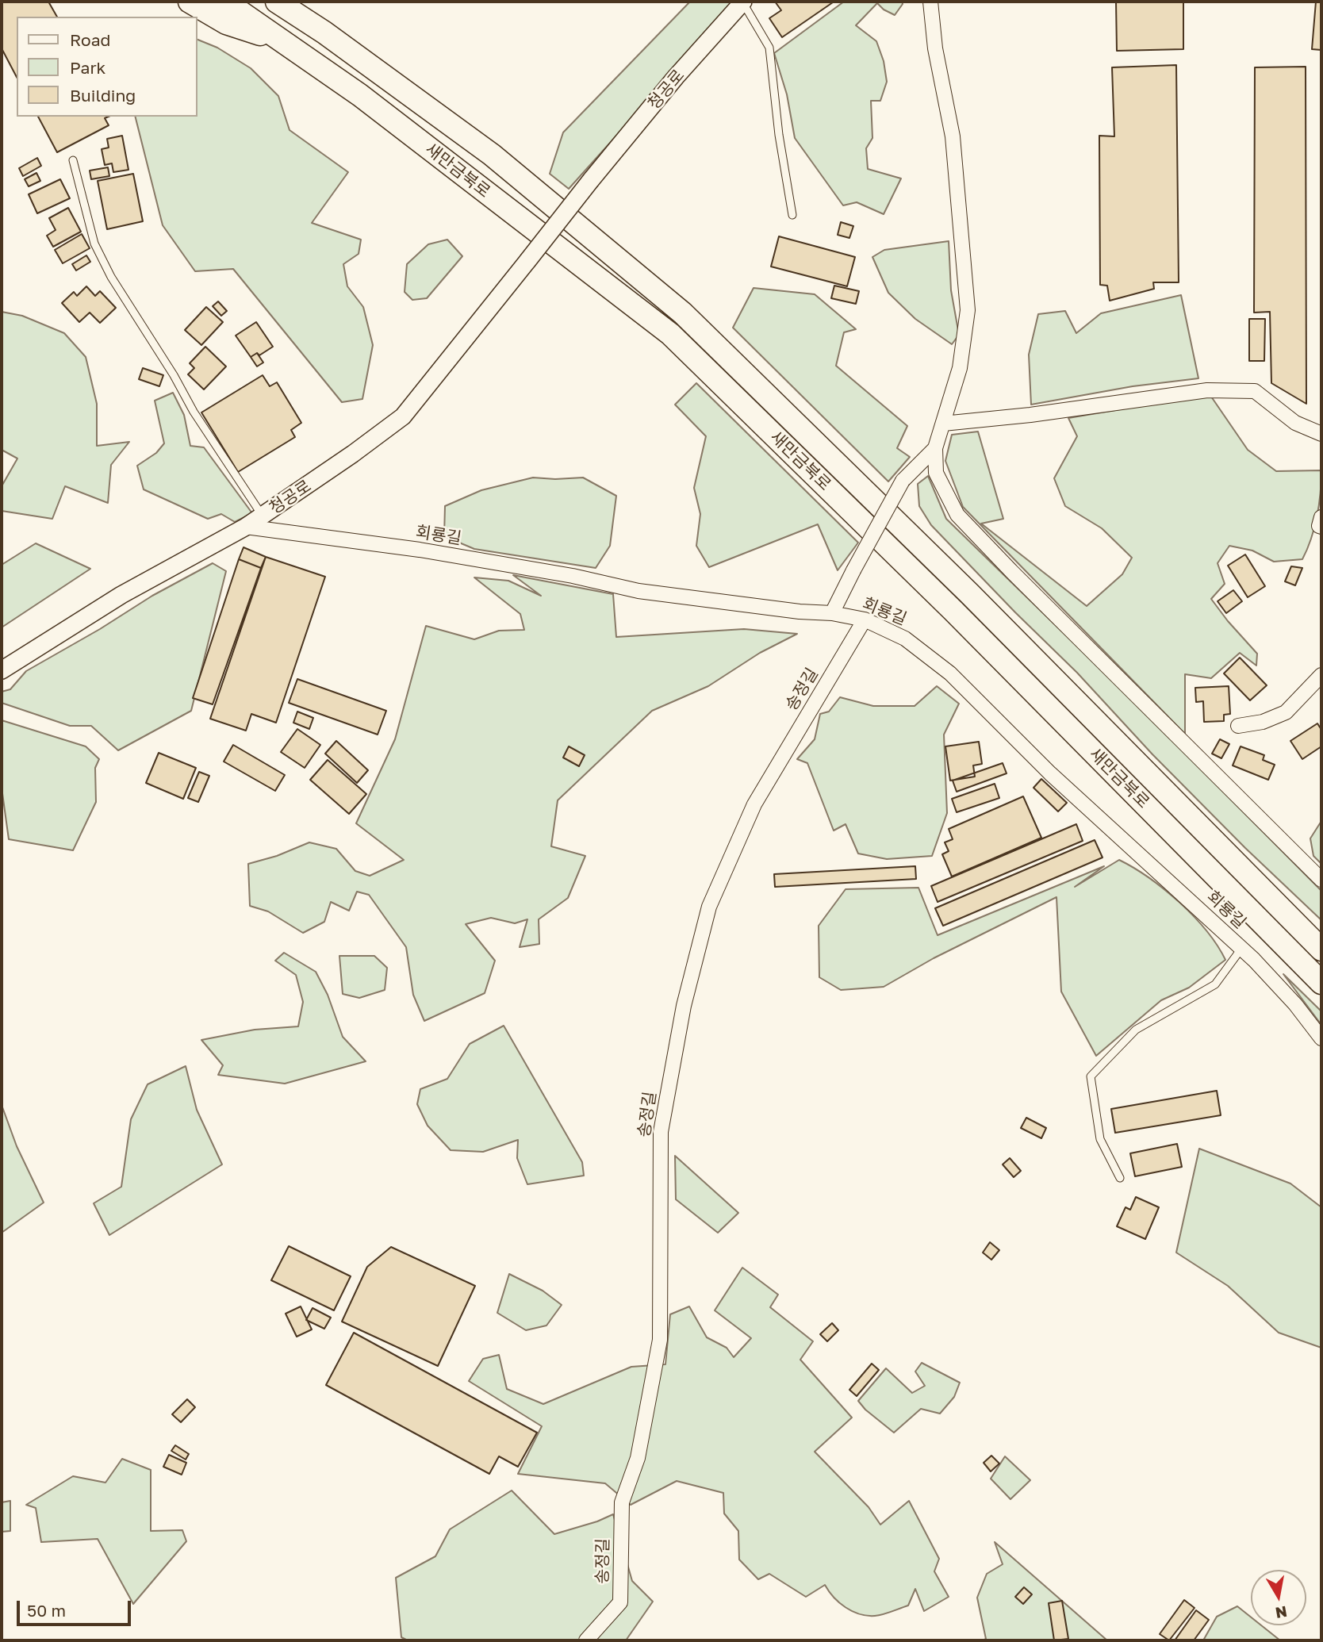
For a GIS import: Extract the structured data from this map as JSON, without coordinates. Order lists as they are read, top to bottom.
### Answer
{
  "streets": {
    "highway": ["새만금북로"],
    "street": ["청공로", "회룡길", "송정길"]
  },
  "crossings": [
    ["청공로", "회룡길"],
    ["회룡길", "송정길"]
  ],
  "legend": ["Road", "Park", "Building"],
  "scale_bar": "50 m",
  "north": "bottom"
}
